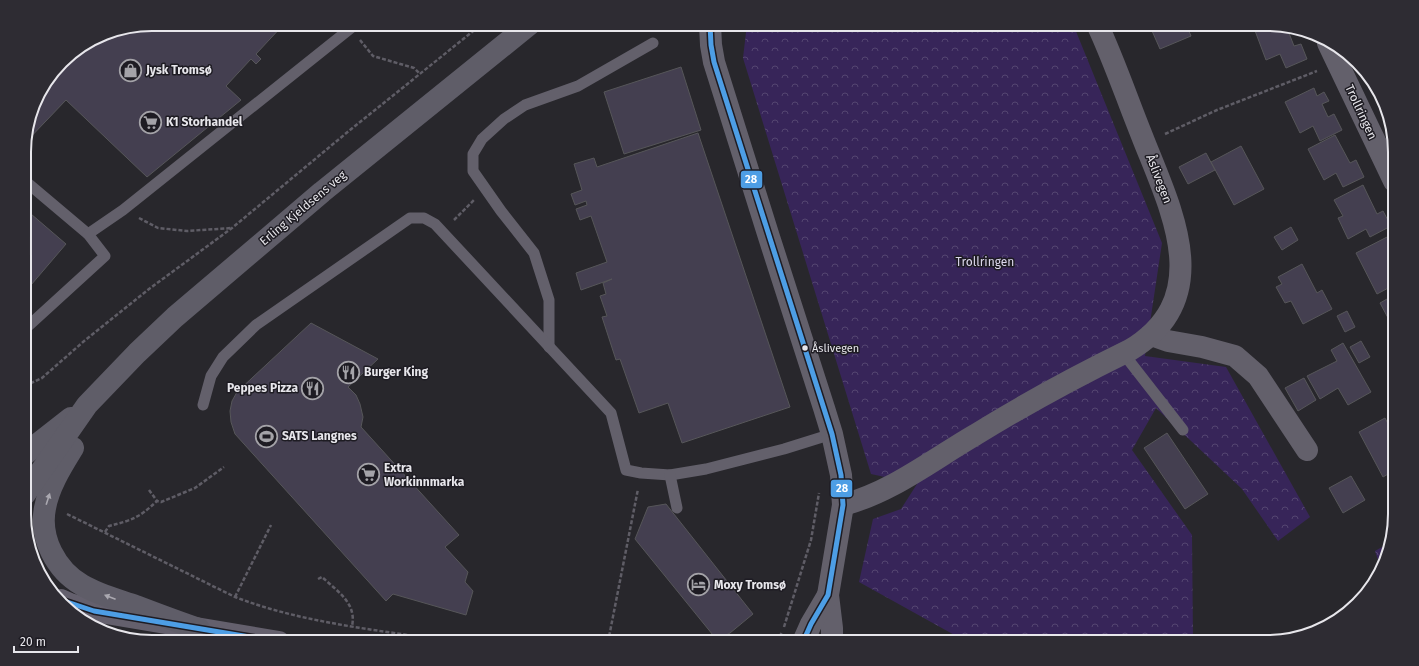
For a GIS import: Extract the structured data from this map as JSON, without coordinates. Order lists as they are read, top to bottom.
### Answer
{
  "streets": {
    "highway": ["Erling Kjeldsens veg"],
    "street": ["Trollringen", "Åslivegen"]
  },
  "parks": ["Trollringen"],
  "places": {
    "shop": ["Jysk Tromsø"],
    "supermarket": ["K1 Storhandel", "Extra Workinnmarka"],
    "other": ["Åslivegen"],
    "restaurant": ["Burger King", "Peppes Pizza"],
    "sports": ["SATS Langnes"],
    "hotel": ["Moxy Tromsø"]
  },
  "lines": ["transit line 28"],
  "scale_bar": "20 m"
}
